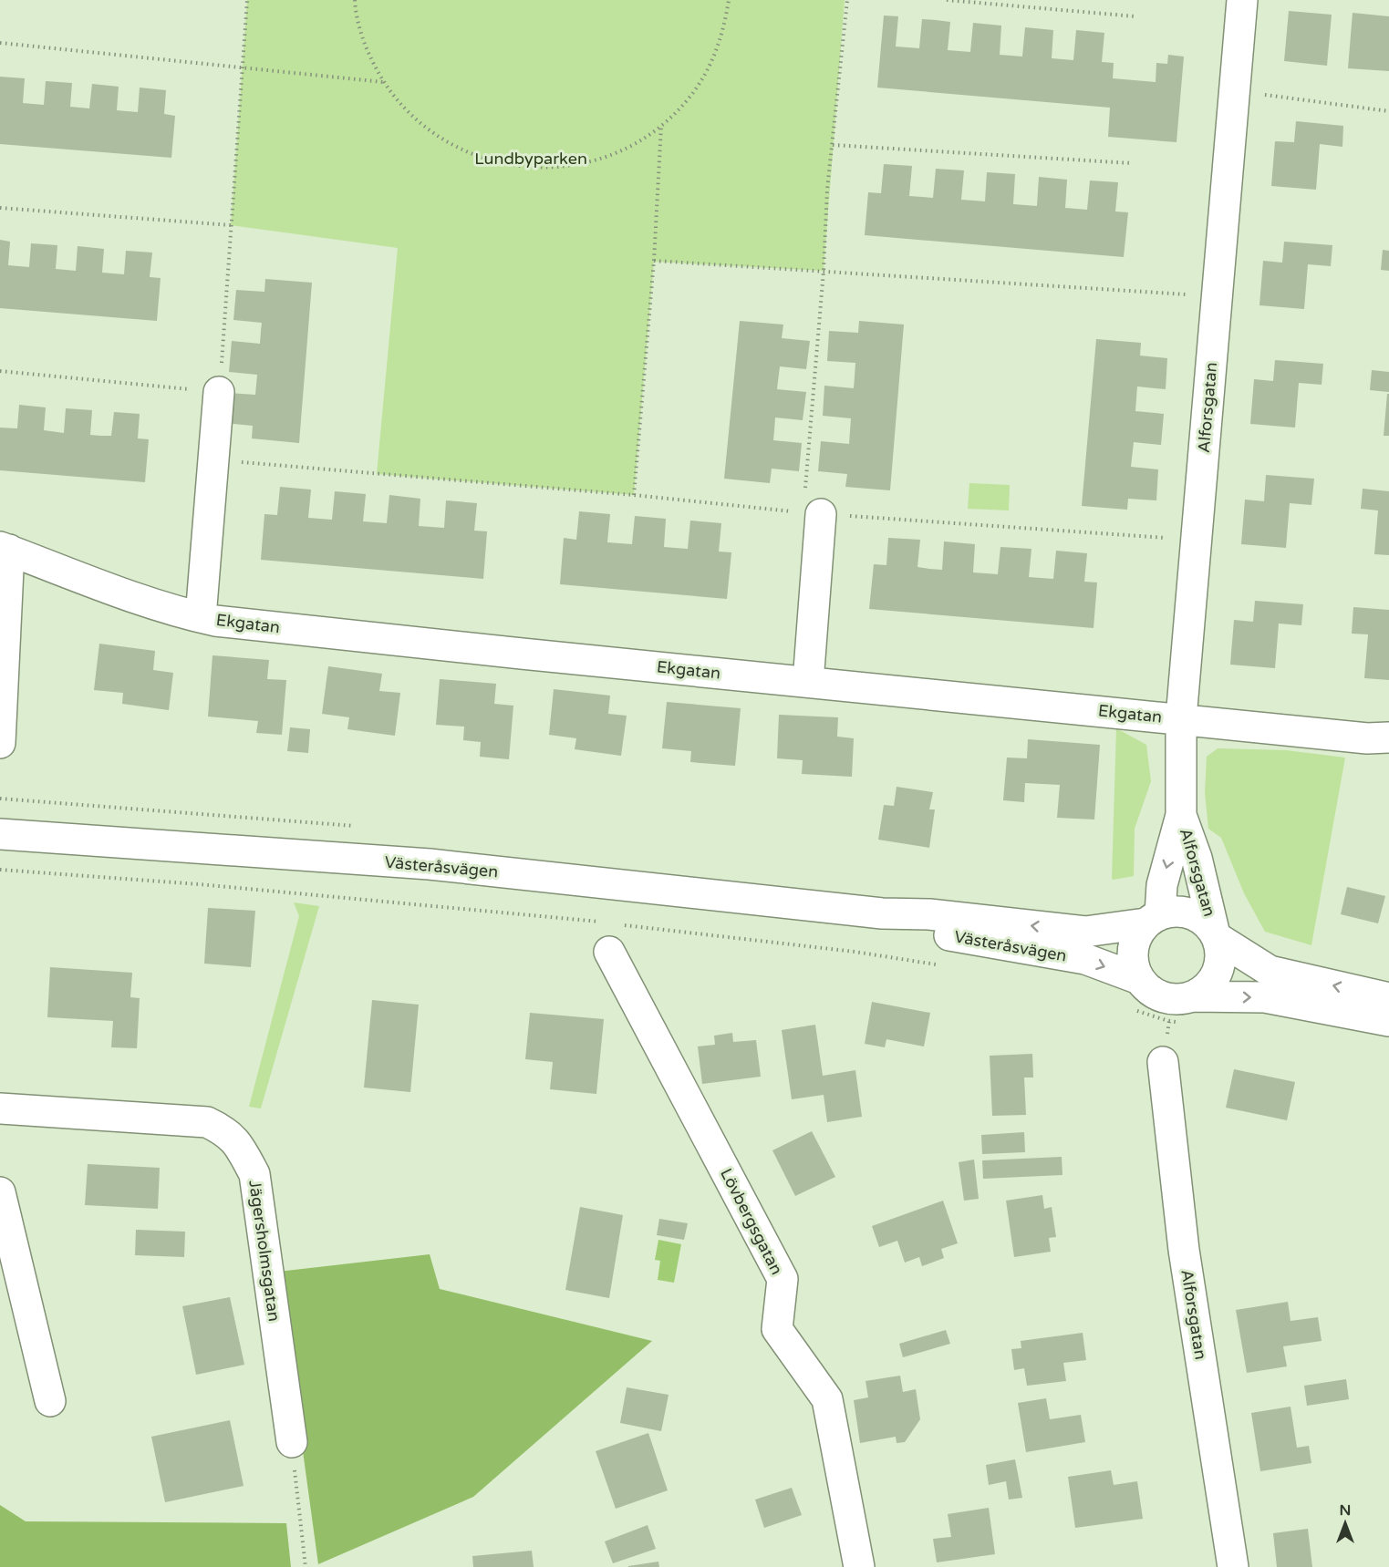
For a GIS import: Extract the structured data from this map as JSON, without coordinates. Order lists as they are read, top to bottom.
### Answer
{
  "streets": {
    "street": [
      "Alforsgatan",
      "Ekgatan",
      "Västeråsvägen",
      "Lövbergsgatan",
      "Jägersholmsgatan"
    ]
  },
  "crossings": [
    ["Alforsgatan", "Ekgatan"],
    ["Alforsgatan", "Västeråsvägen"]
  ],
  "parks": ["Lundbyparken"],
  "north": "top"
}
